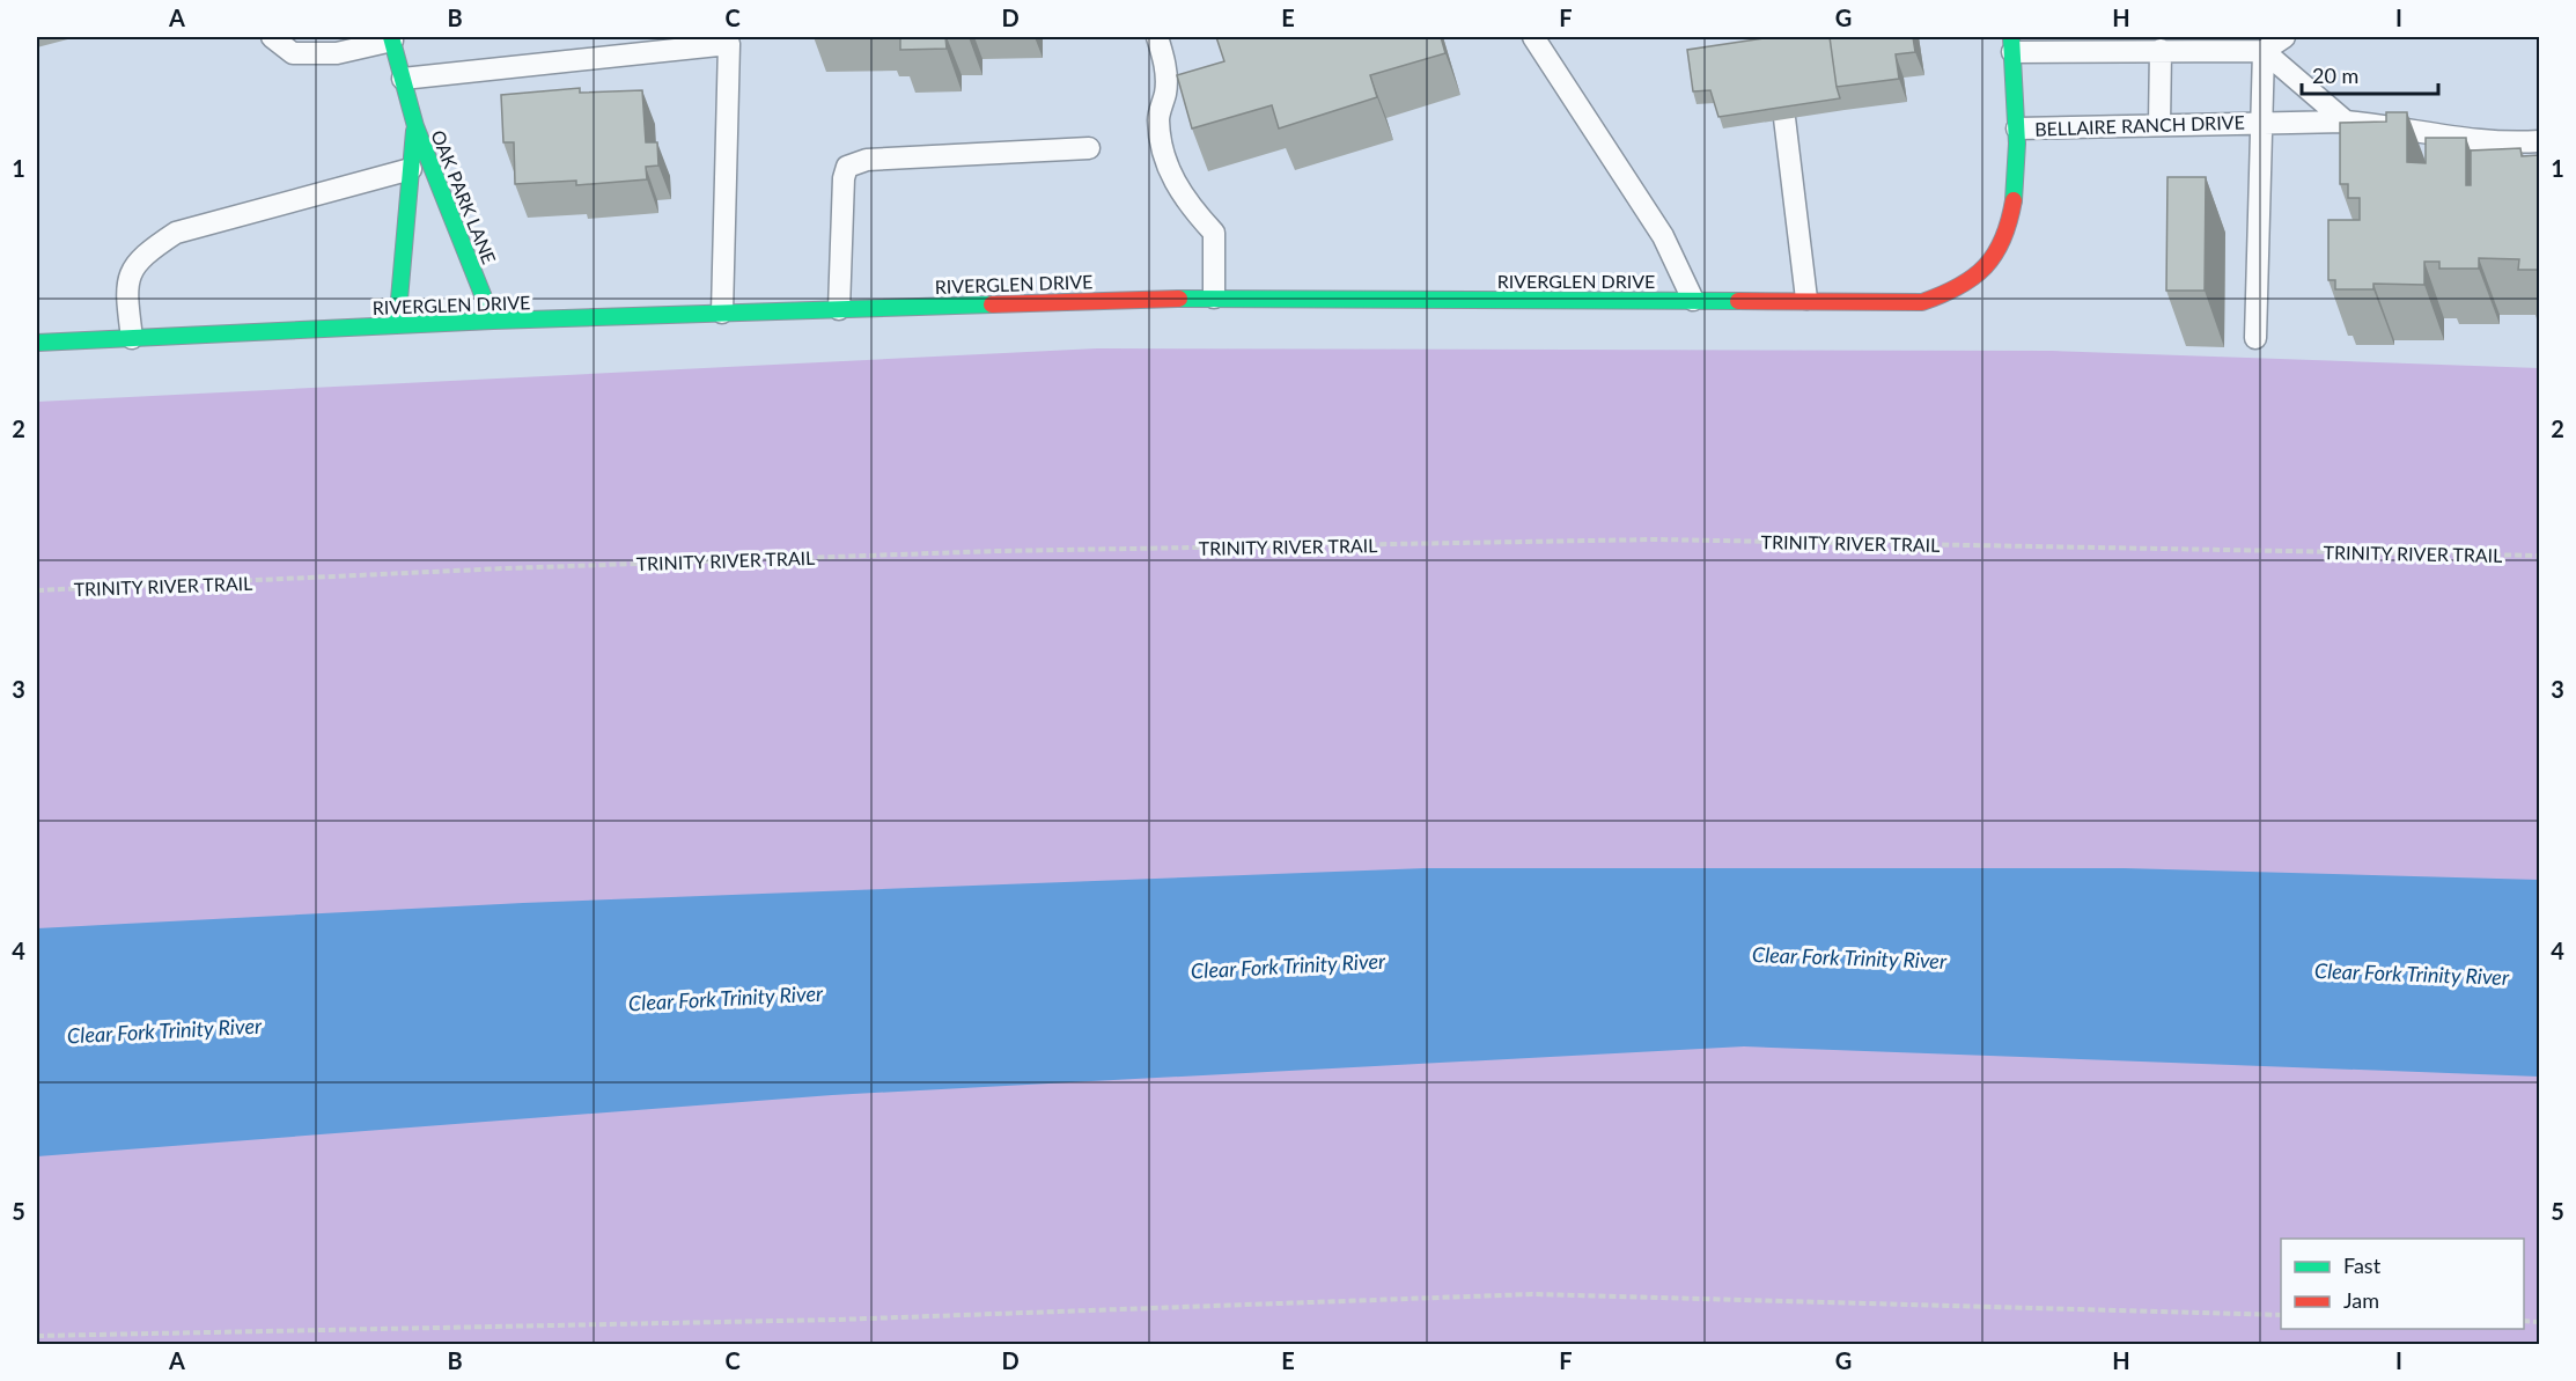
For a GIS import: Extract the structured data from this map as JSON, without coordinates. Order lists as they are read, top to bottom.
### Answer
{
  "streets": {
    "street": ["OAK PARK LANE", "RIVERGLEN DRIVE"],
    "lane": ["BELLAIRE RANCH DRIVE"],
    "path": ["TRINITY RIVER TRAIL"]
  },
  "crossings": [
    ["BELLAIRE RANCH DRIVE", "RIVERGLEN DRIVE"],
    ["OAK PARK LANE", "RIVERGLEN DRIVE"]
  ],
  "water": ["Clear Fork Trinity River"],
  "legend": ["Fast", "Jam"],
  "scale_bar": "20 m",
  "grid": {
    "columns": [
      "A",
      "B",
      "C",
      "D",
      "E",
      "F",
      "G",
      "H",
      "I"
    ],
    "rows": [
      "1",
      "2",
      "3",
      "4",
      "5"
    ]
  }
}
